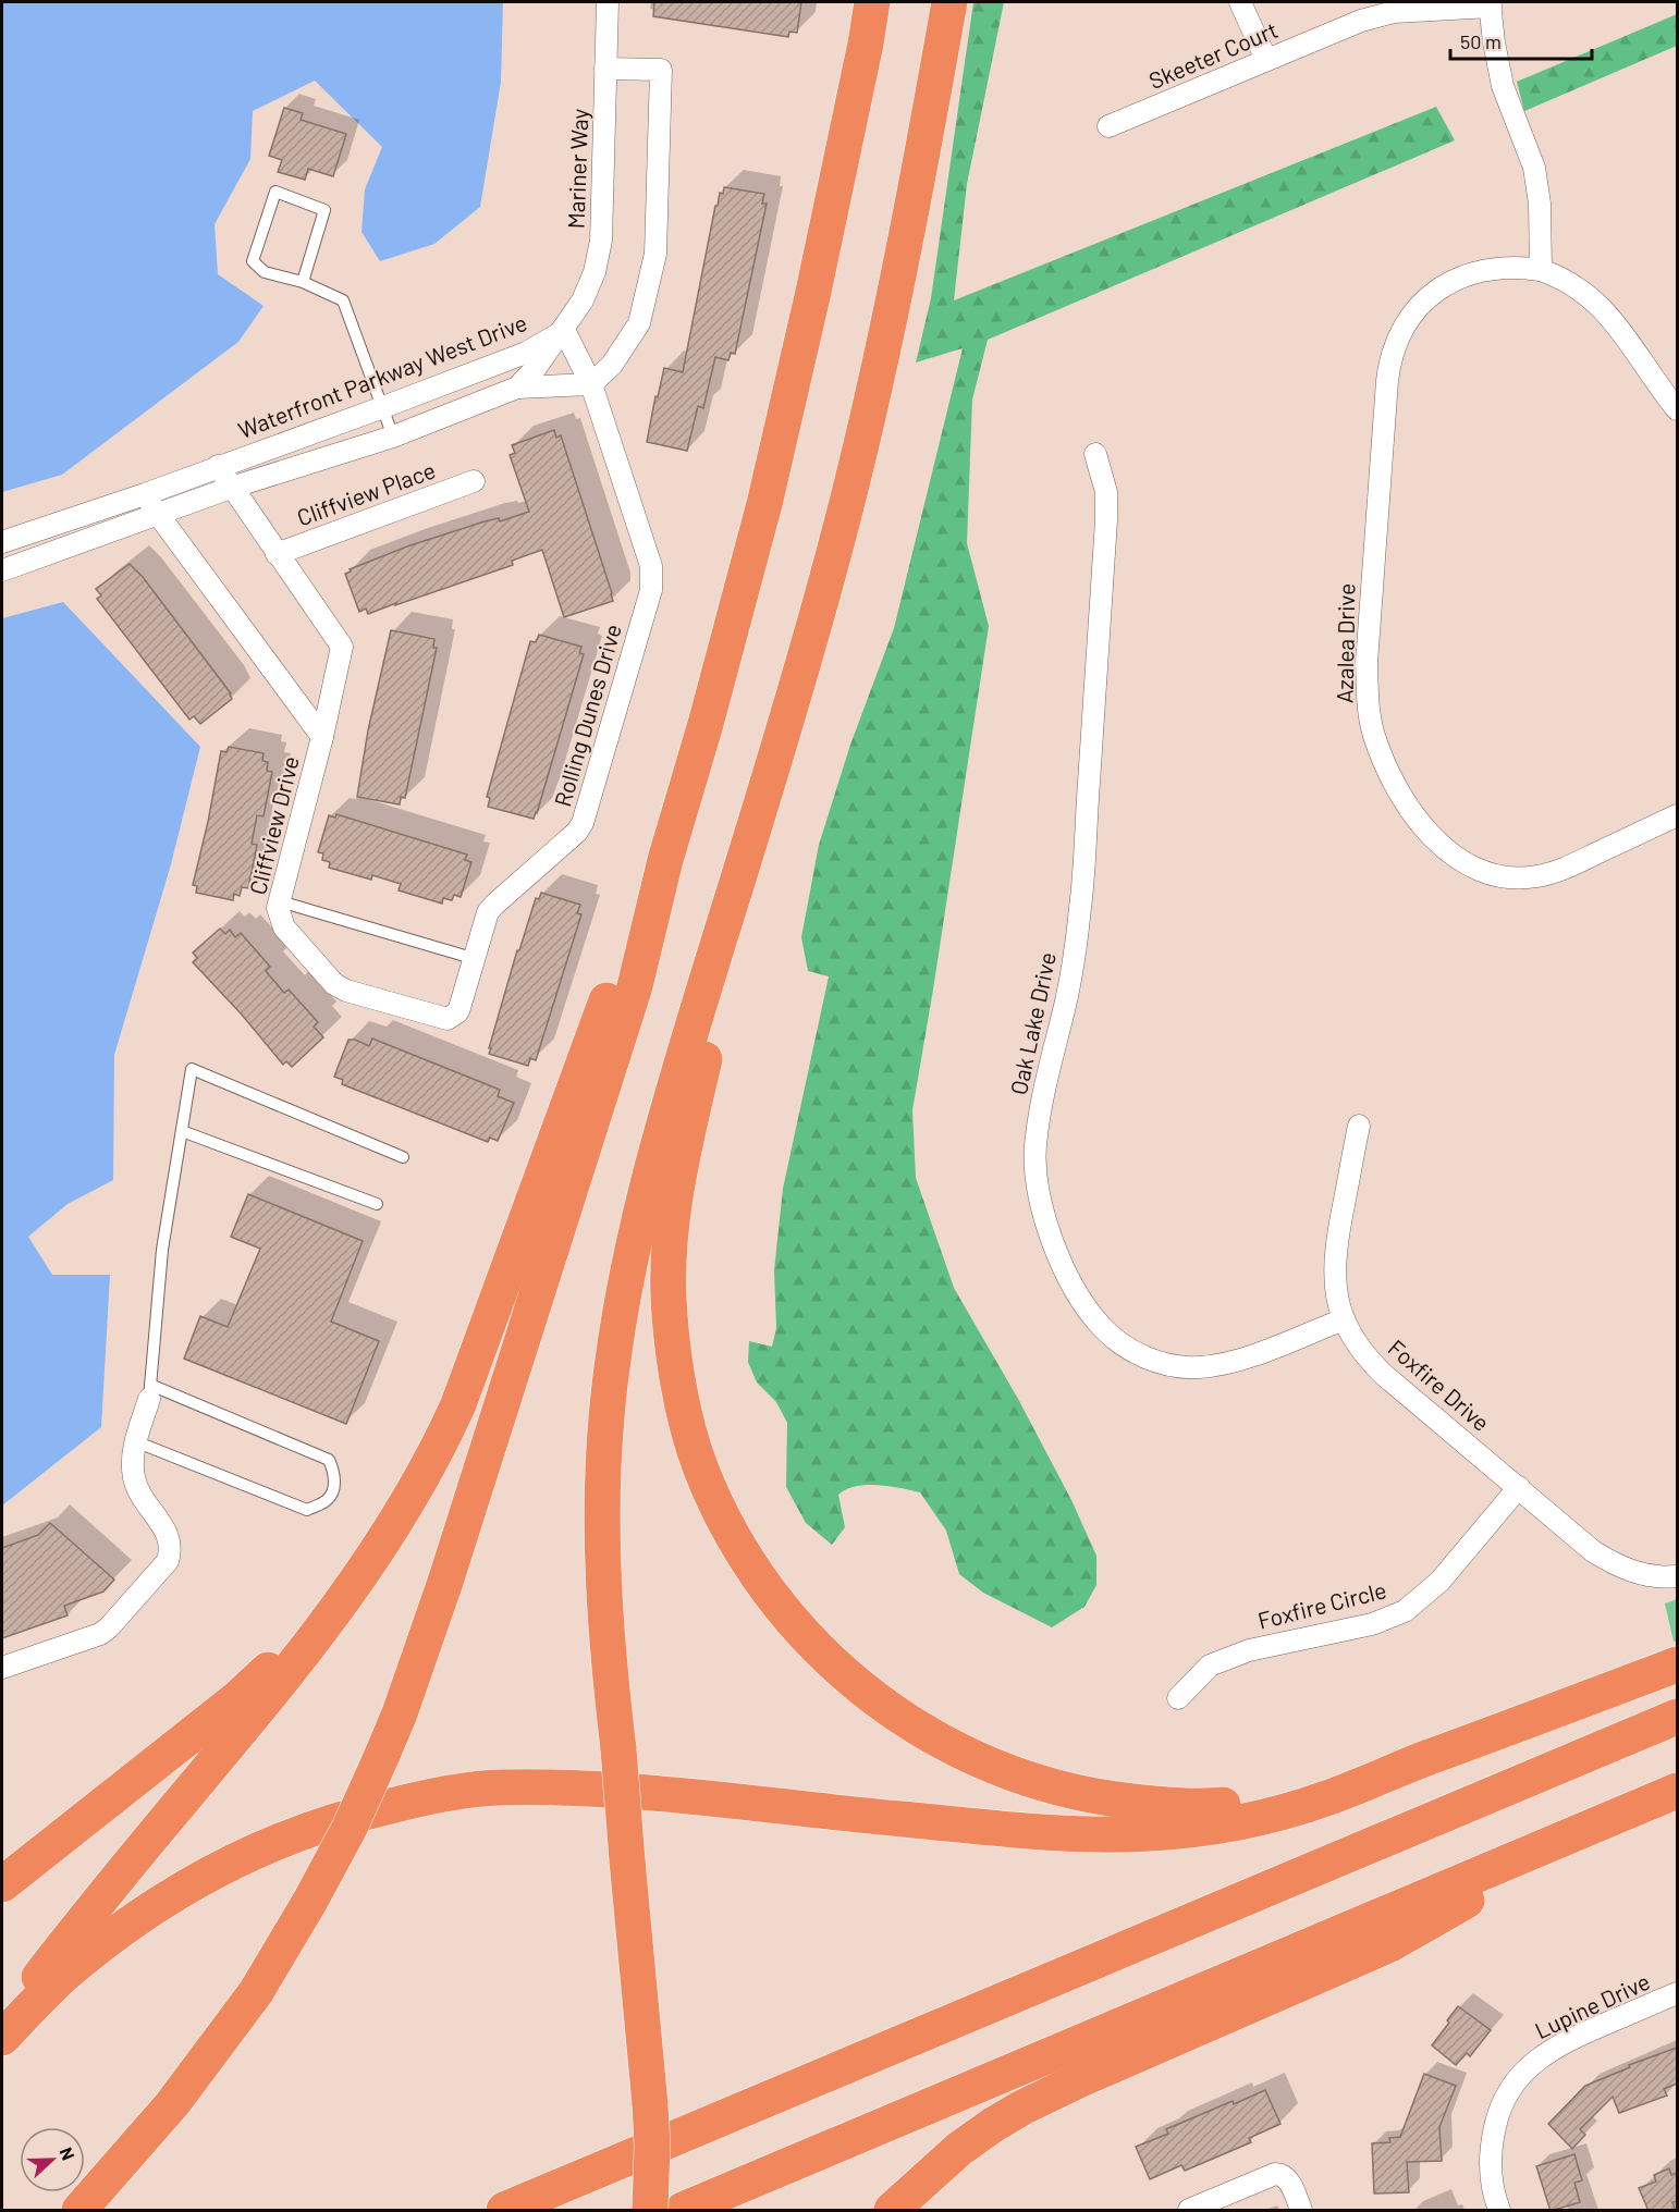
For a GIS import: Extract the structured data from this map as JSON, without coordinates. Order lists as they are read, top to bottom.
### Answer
{
  "streets": {
    "street": [
      "Skeeter Court",
      "Mariner Way",
      "Waterfront Parkway West Drive",
      "Cliffview Place",
      "Azalea Drive",
      "Rolling Dunes Drive",
      "Cliffview Drive",
      "Oak Lake Drive",
      "Foxfire Drive",
      "Foxfire Circle",
      "Lupine Drive"
    ]
  },
  "crossings": [
    ["Mariner Way", "Waterfront Parkway West Drive"],
    ["Mariner Way", "Rolling Dunes Drive"],
    ["Waterfront Parkway West Drive", "Rolling Dunes Drive"],
    ["Waterfront Parkway West Drive", "Cliffview Drive"],
    ["Cliffview Place", "Cliffview Drive"],
    ["Rolling Dunes Drive", "Cliffview Drive"],
    ["Oak Lake Drive", "Foxfire Drive"],
    ["Foxfire Drive", "Foxfire Circle"]
  ],
  "scale_bar": "50 m",
  "north": "right"
}
